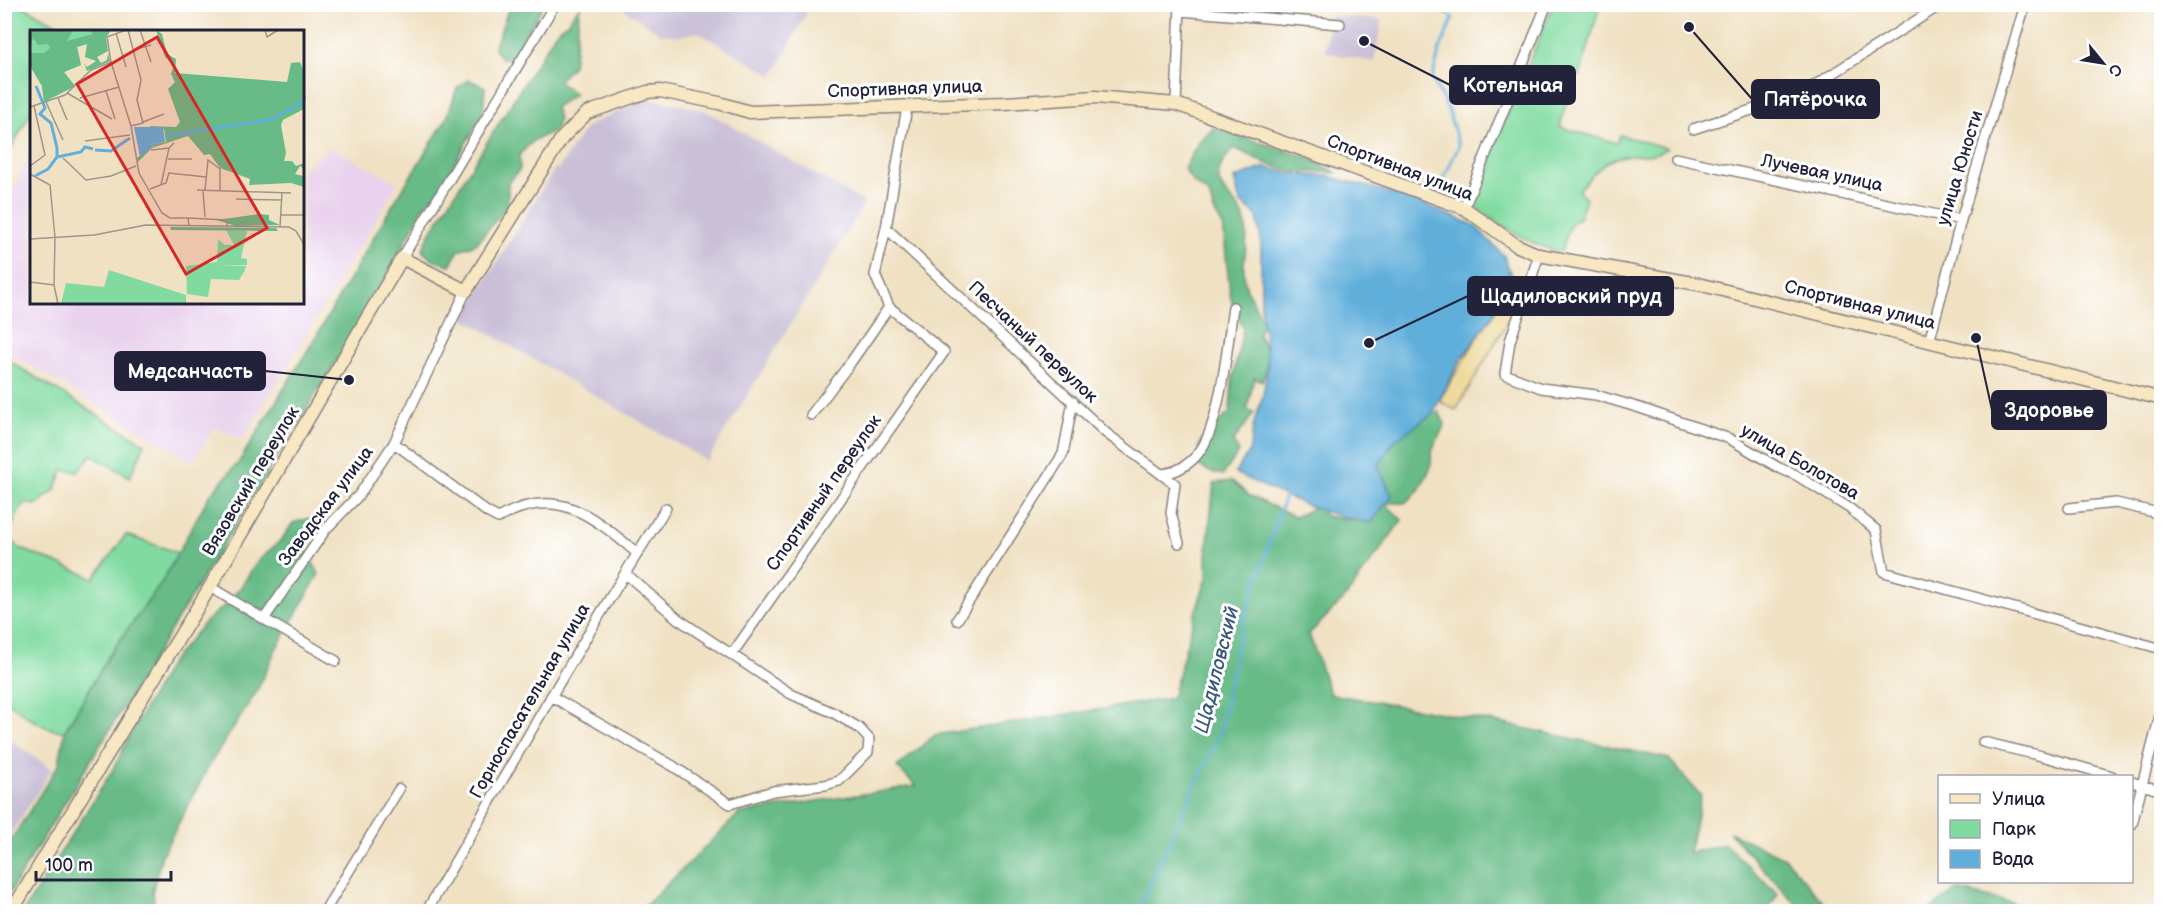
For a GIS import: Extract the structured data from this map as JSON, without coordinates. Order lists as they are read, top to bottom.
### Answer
{
  "streets": {
    "street": [
      "Спортивная улица",
      "улица Юности",
      "Лучевая улица",
      "Песчаный переулок",
      "улица Болотова",
      "Вязовский переулок",
      "Спортивный переулок",
      "Заводская улица",
      "Горноспасательная улица"
    ]
  },
  "crossings": [
    ["Спортивная улица", "улица Юности"],
    ["Спортивная улица", "улица Болотова"],
    ["Спортивная улица", "Заводская улица"],
    ["улица Юности", "Лучевая улица"],
    ["Заводская улица", "Горноспасательная улица"]
  ],
  "water": ["Щадиловский"],
  "places": [
    "Пятёрочка",
    "Котельная",
    "Здоровье",
    "Щадиловский пруд",
    "Медсанчасть"
  ],
  "legend": ["Улица", "Парк", "Вода"],
  "scale_bar": "100 m",
  "north": "bottom right"
}
